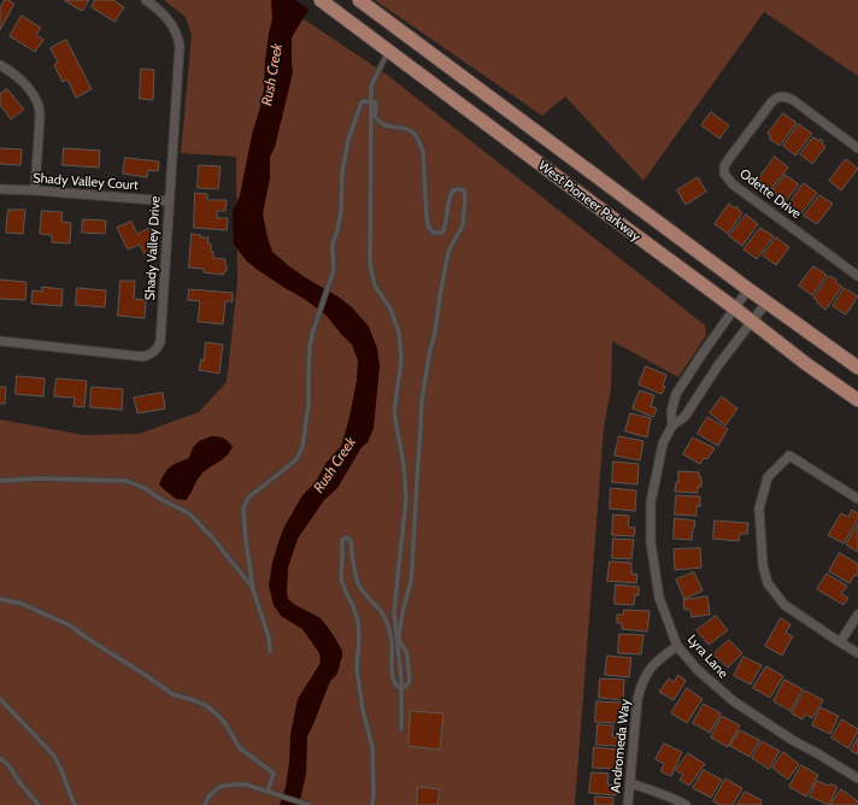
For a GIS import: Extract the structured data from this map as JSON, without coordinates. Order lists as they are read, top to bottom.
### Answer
{
  "streets": {
    "main road": ["West Pioneer Parkway"],
    "street": [
      "Shady Valley Court",
      "Odette Drive",
      "Shady Valley Drive",
      "Lyra Lane",
      "Andromeda Way"
    ]
  },
  "crossings": [
    ["Shady Valley Court", "Shady Valley Drive"],
    ["West Pioneer Parkway", "Lyra Lane"],
    ["Lyra Lane", "Andromeda Way"]
  ],
  "water": ["Rush Creek"]
}
